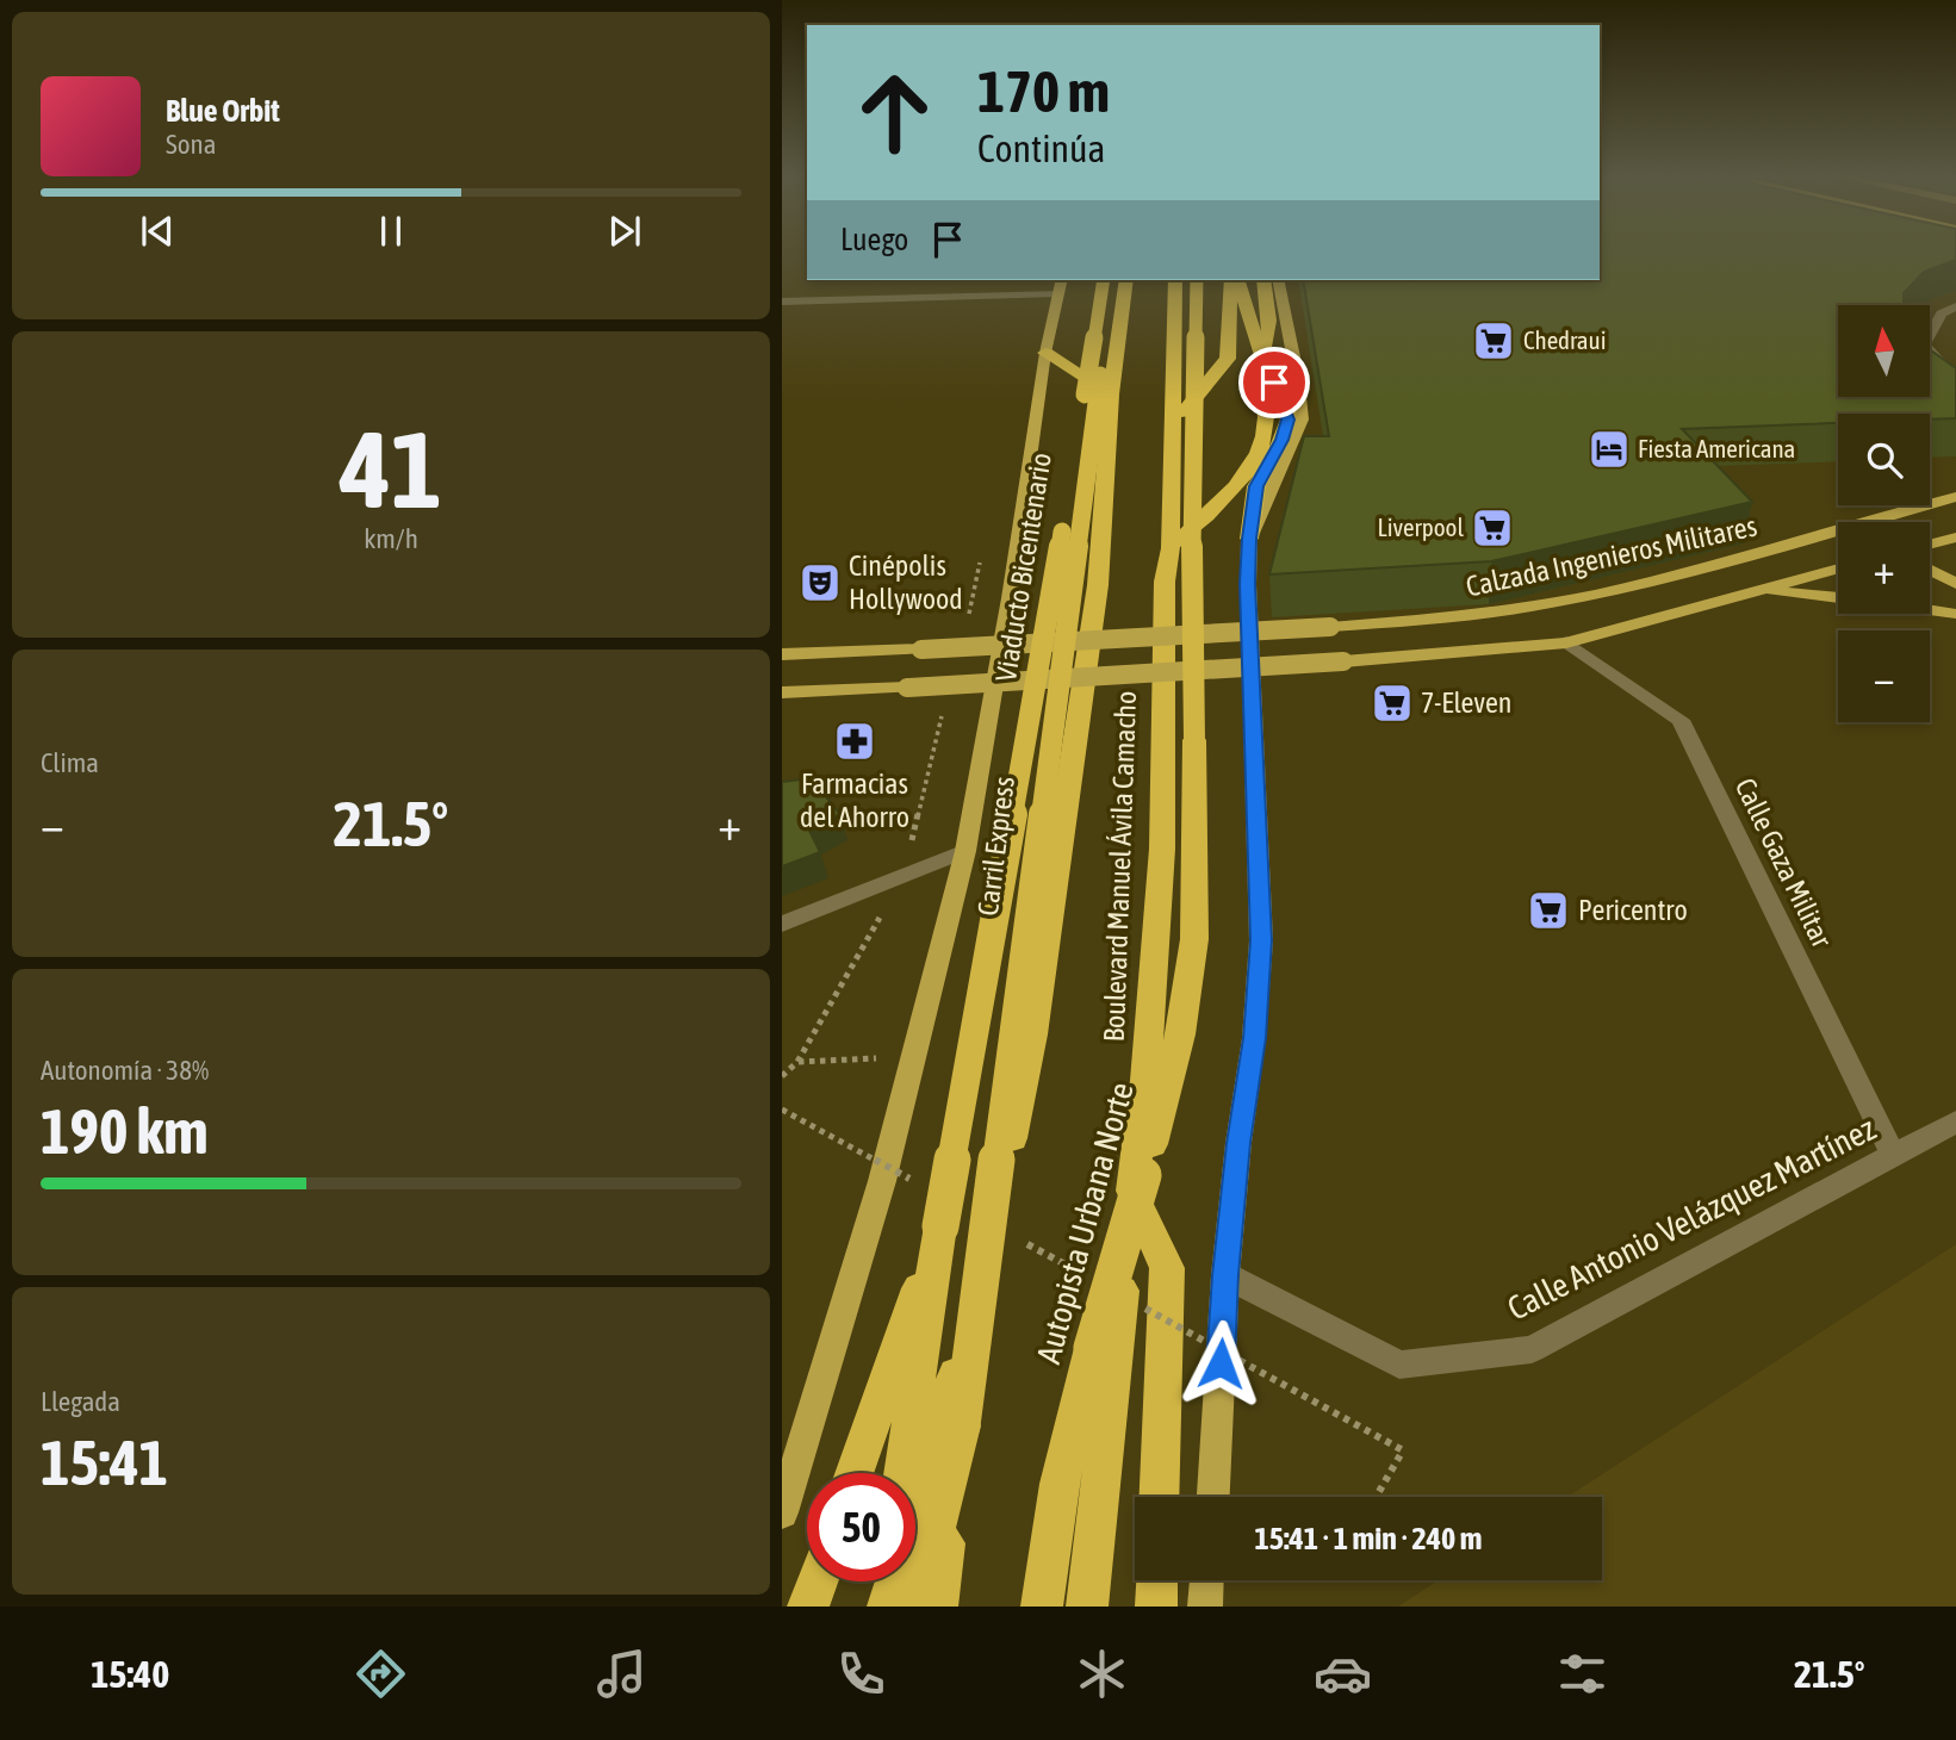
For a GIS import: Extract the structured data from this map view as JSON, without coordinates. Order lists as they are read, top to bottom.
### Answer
{
  "streets": {
    "highway": [
      "Viaducto Bicentenario",
      "Carril Express",
      "Boulevard Manuel Ávila Camacho",
      "Autopista Urbana Norte"
    ],
    "main road": ["Calzada Ingenieros Militares"],
    "street": ["Calle Gaza Militar", "Calle Antonio Velázquez Martínez"]
  },
  "crossings": [
    ["Calle Gaza Militar", "Calle Antonio Velázquez Martínez"]
  ],
  "places": {
    "supermarket": [
      "Chedraui",
      "Liverpool",
      "7-Eleven",
      "Pericentro"
    ],
    "hotel": ["Fiesta Americana"],
    "theatre": ["Cinépolis Hollywood"],
    "pharmacy": ["Farmacias del Ahorro"]
  },
  "north": "top",
  "page": {
    "turn": ["170 m", "Continúa"],
    "song": ["Blue Orbit", "Sona"],
    "then": "Luego",
    "map_buttons": ["+", "−"],
    "tile": [
      ["41", "km/h"],
      "Clima",
      ["Autonomía · 38%", "190 km"],
      ["Llegada", "15:41"]
    ],
    "heat": ["−", "21.5°", "+"],
    "limit": "50",
    "trip": "15:41 · 1 min · 240 m",
    "tabs": ["15:40", "21.5°"]
  }
}
